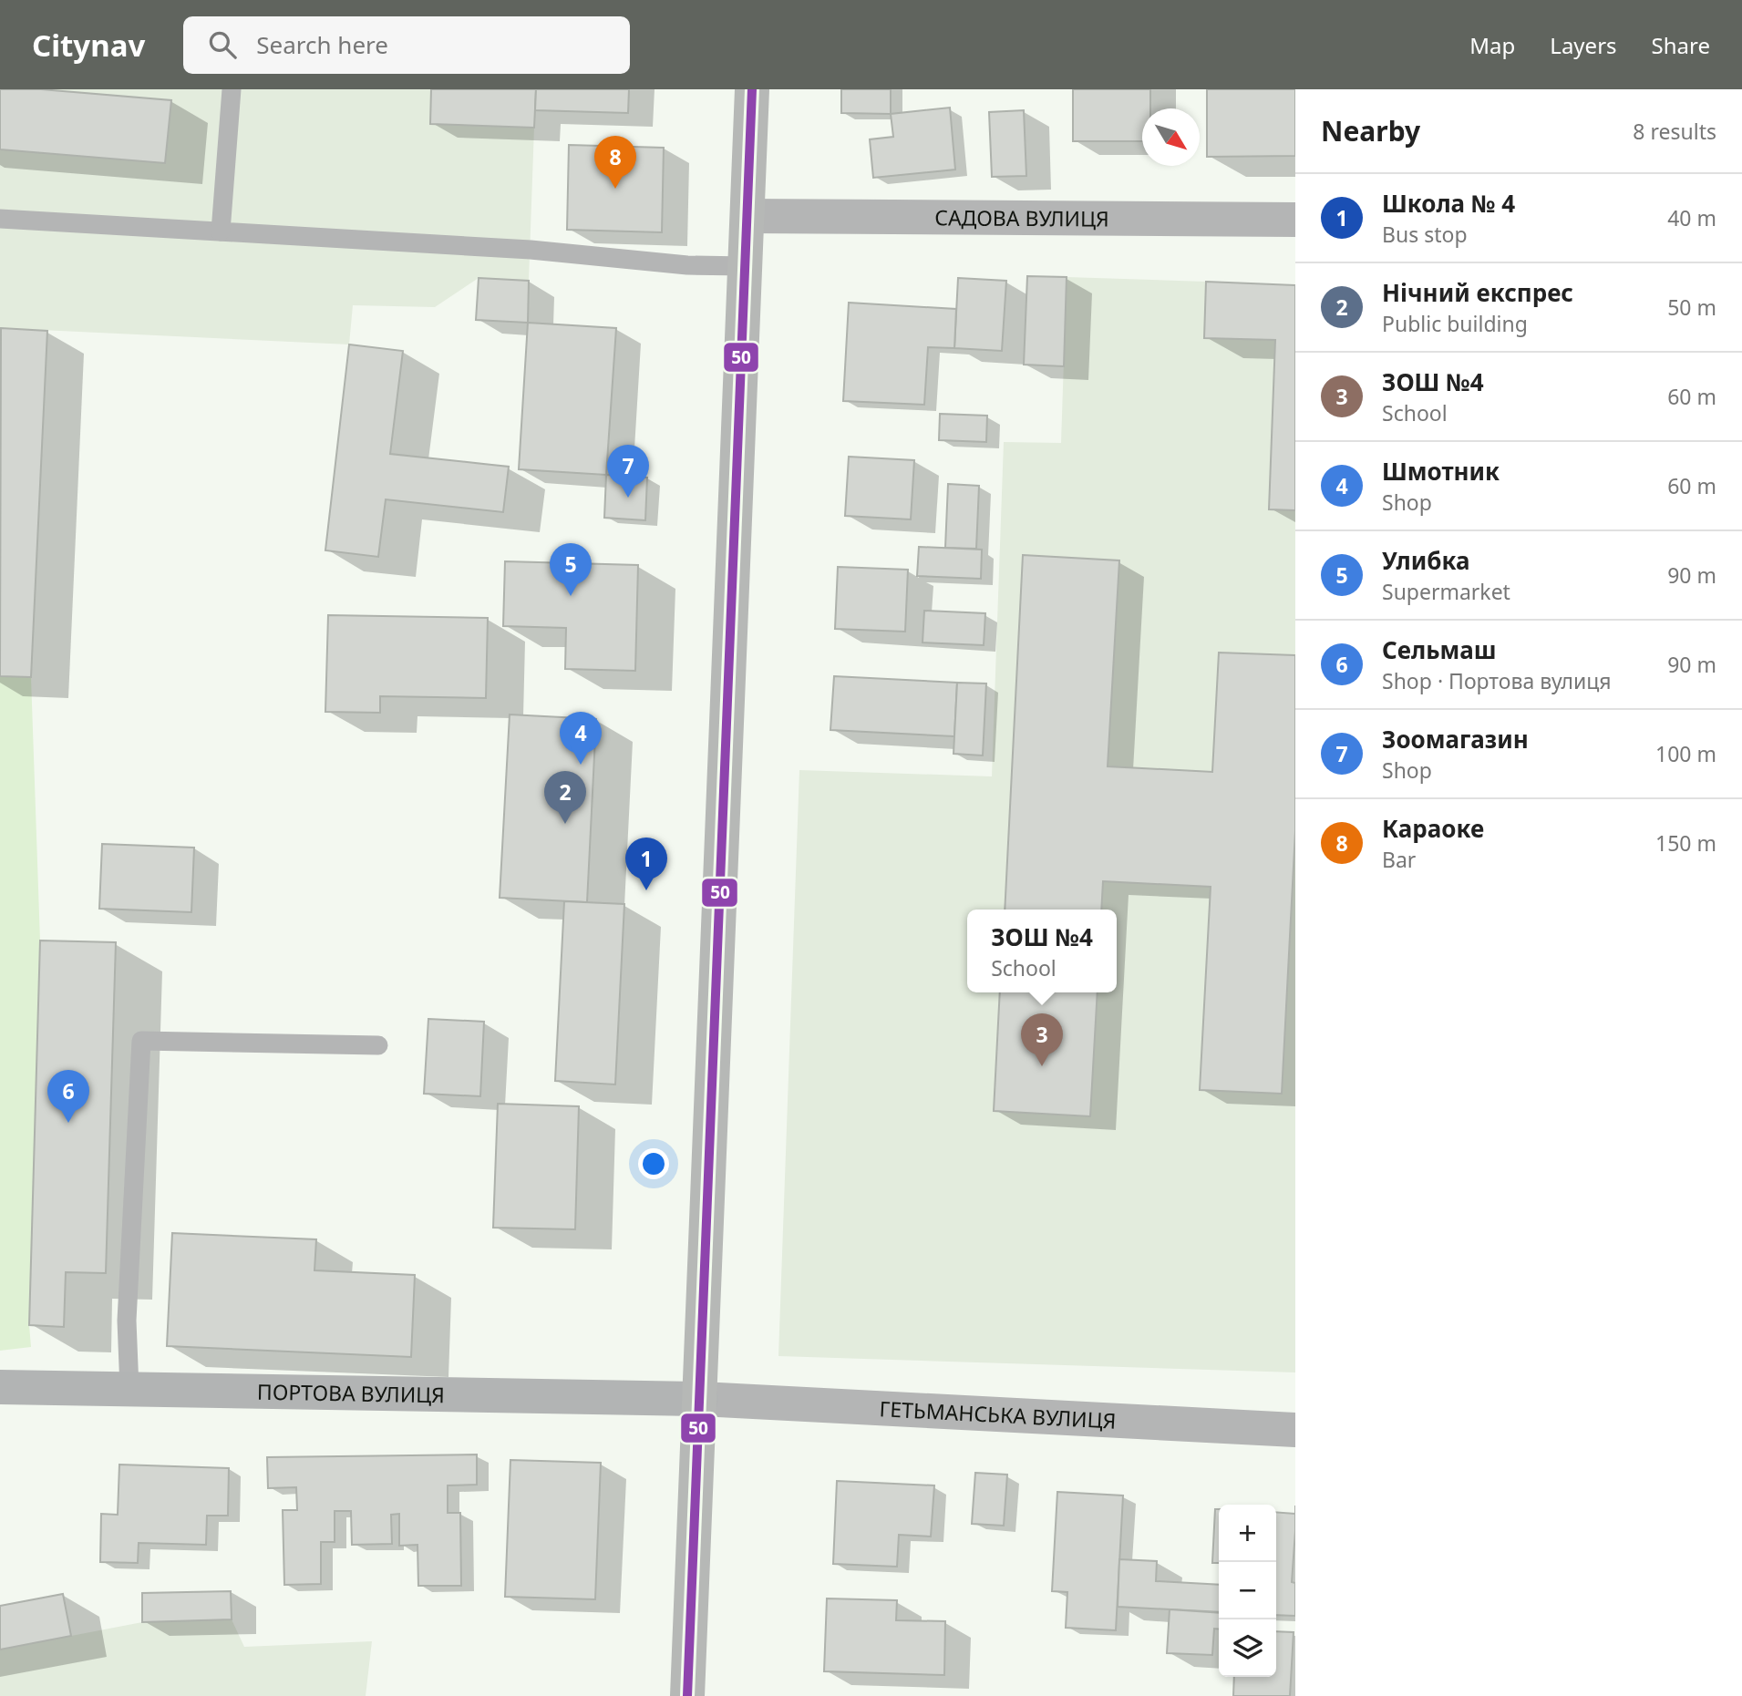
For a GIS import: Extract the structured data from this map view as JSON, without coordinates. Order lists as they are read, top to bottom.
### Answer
{
  "streets": {
    "main road": ["ПОРТОВА ВУЛИЦЯ"],
    "street": ["САДОВА ВУЛИЦЯ", "ГЕТЬМАНСЬКА ВУЛИЦЯ"]
  },
  "crossings": [
    ["ПОРТОВА ВУЛИЦЯ", "ГЕТЬМАНСЬКА ВУЛИЦЯ"]
  ],
  "lines": ["transit line 50"],
  "north": "bottom right",
  "page": {
    "header": "Citynav",
    "search": "Search here",
    "nav": ["Map", "Layers", "Share"],
    "heading": ["Nearby", "8 results"],
    "pins": [
      "8",
      "7",
      "5",
      "4",
      "2",
      "1",
      "3",
      "6"
    ],
    "list": [
      {
        "mark": "1",
        "name": "Школа № 4",
        "note": "Bus stop",
        "value": "40 m"
      },
      {
        "mark": "2",
        "name": "Нічний експрес",
        "note": "Public building",
        "value": "50 m"
      },
      {
        "mark": "3",
        "name": "ЗОШ №4",
        "note": "School",
        "value": "60 m"
      },
      {
        "mark": "4",
        "name": "Шмотник",
        "note": "Shop",
        "value": "60 m"
      },
      {
        "mark": "5",
        "name": "Улибка",
        "note": "Supermarket",
        "value": "90 m"
      },
      {
        "mark": "6",
        "name": "Сельмаш",
        "note": "Shop · Портова вулиця",
        "value": "90 m"
      },
      {
        "mark": "7",
        "name": "Зоомагазин",
        "note": "Shop",
        "value": "100 m"
      },
      {
        "mark": "8",
        "name": "Караоке",
        "note": "Bar",
        "value": "150 m"
      }
    ],
    "popup": ["ЗОШ №4", "School"],
    "map_buttons": ["+", "−"]
  }
}
